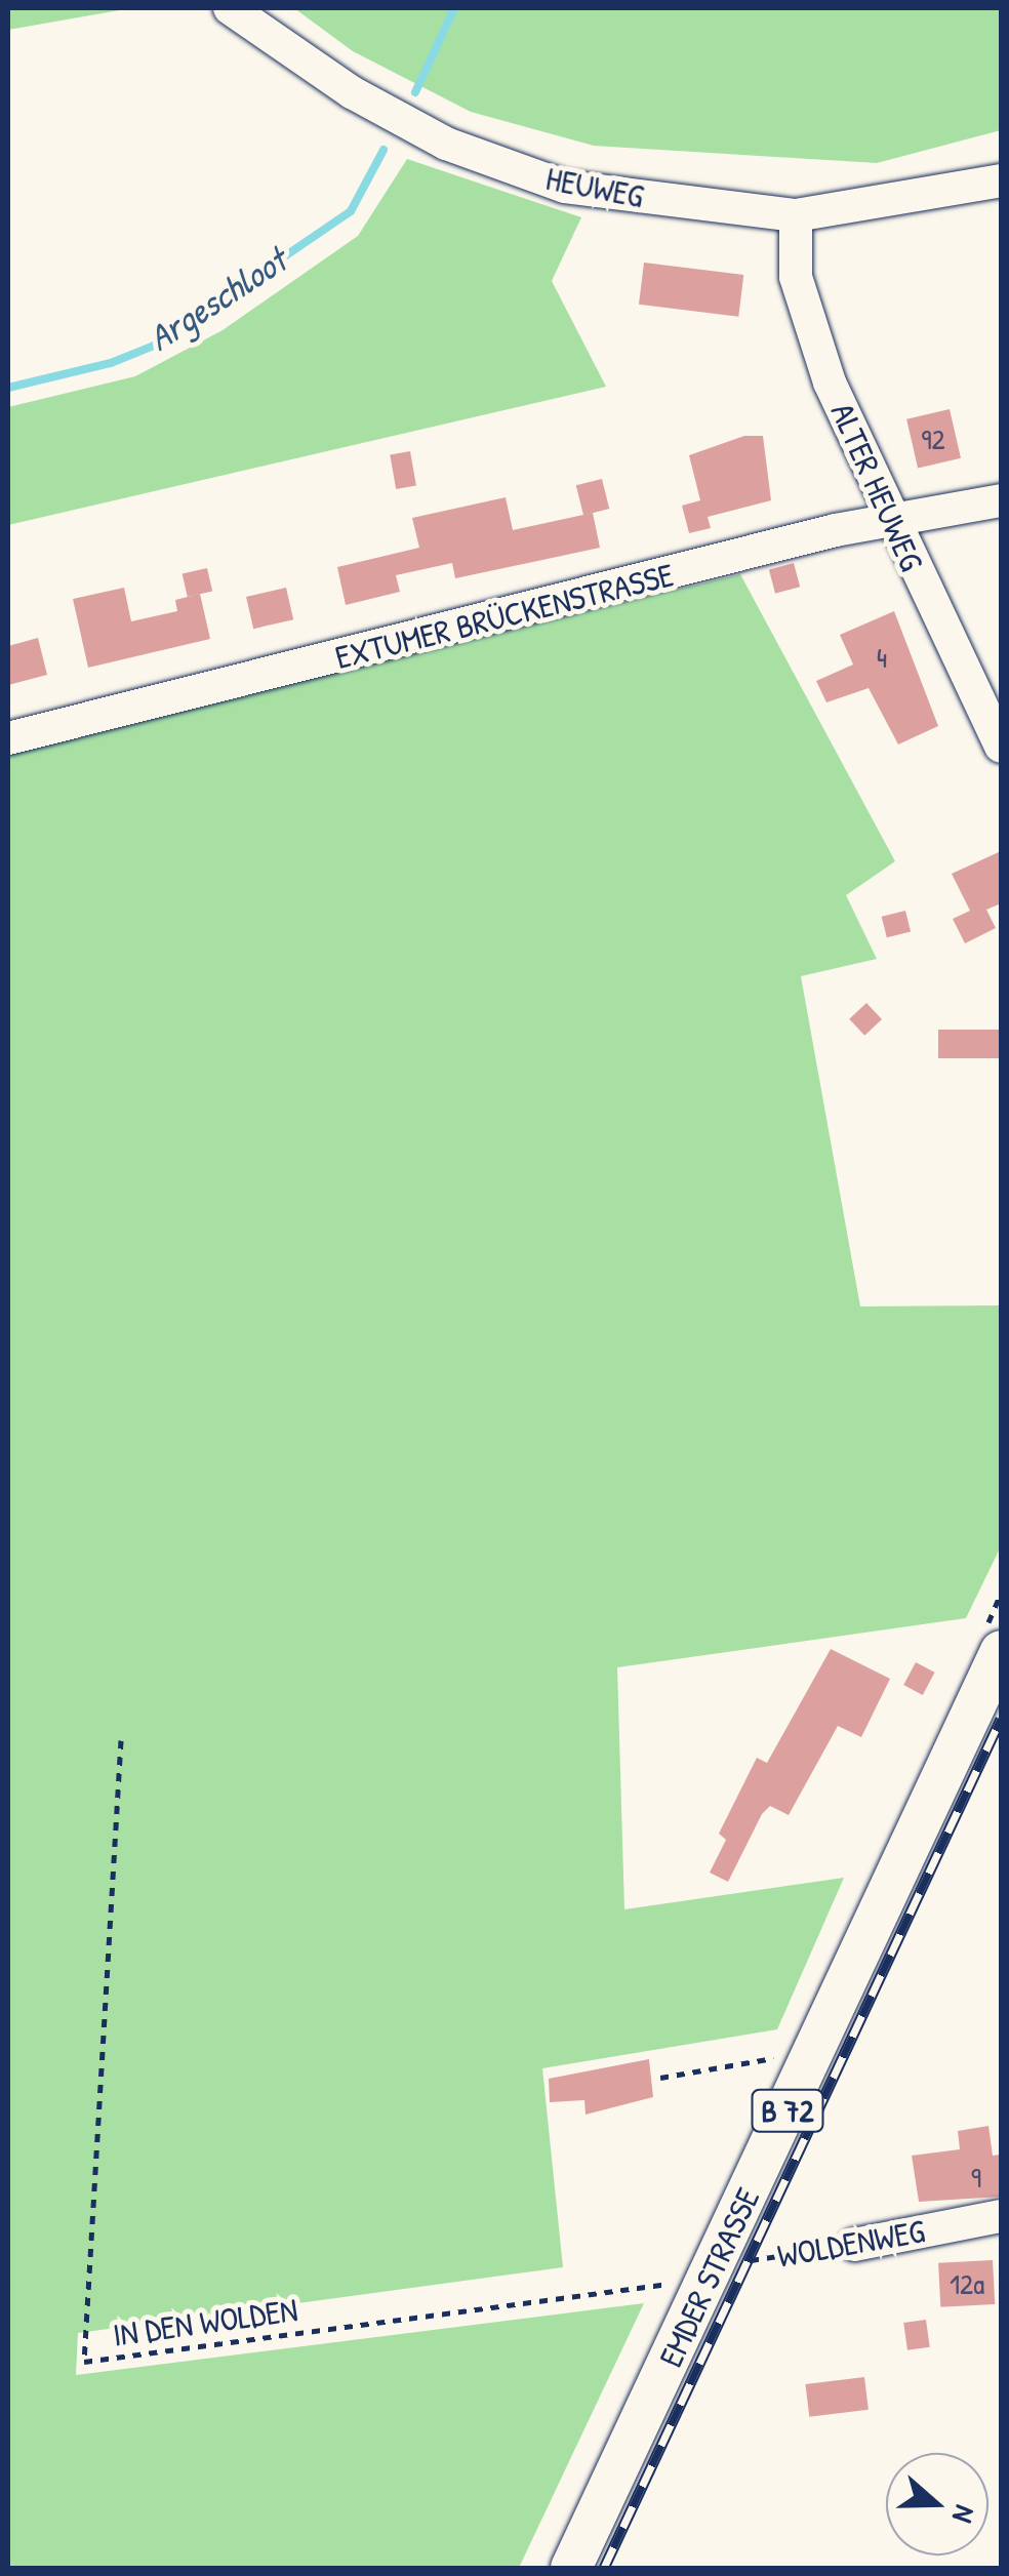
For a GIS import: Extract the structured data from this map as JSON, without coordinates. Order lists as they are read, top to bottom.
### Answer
{
  "streets": {
    "main road": ["B 72", "EMDER STRASSE"],
    "street": [
      "HEUWEG",
      "ALTER HEUWEG",
      "EXTUMER BRÜCKENSTRASSE",
      "WOLDENWEG"
    ],
    "path": ["IN DEN WOLDEN"]
  },
  "crossings": [
    ["HEUWEG", "ALTER HEUWEG"],
    ["ALTER HEUWEG", "EXTUMER BRÜCKENSTRASSE"],
    ["WOLDENWEG", "EMDER STRASSE"],
    ["EMDER STRASSE", "IN DEN WOLDEN"]
  ],
  "water": ["Argeschloot"],
  "house_numbers": [
    "92",
    "4",
    "9",
    "12a"
  ],
  "north": "right"
}
